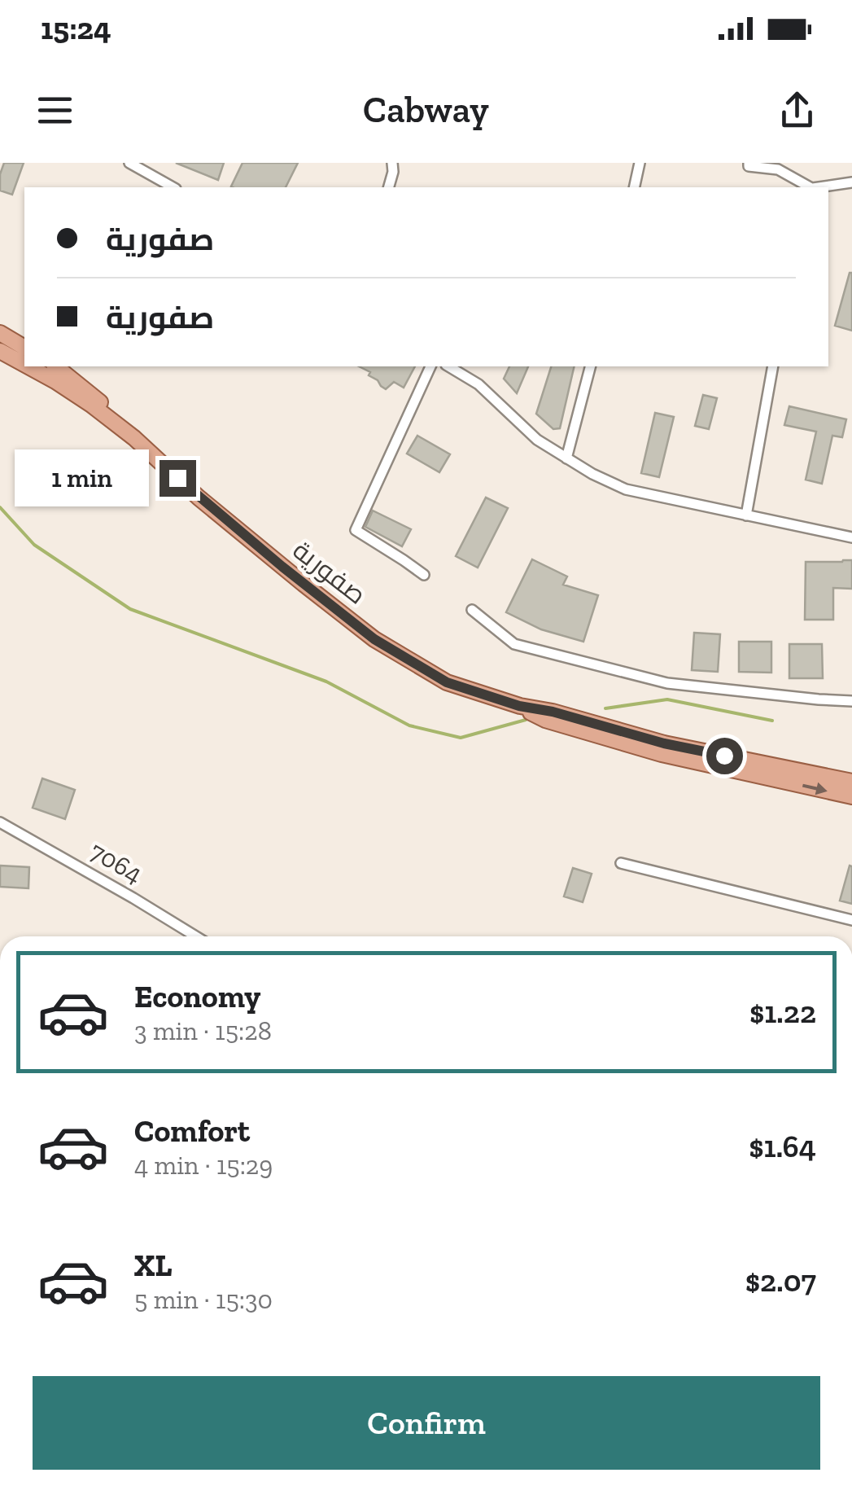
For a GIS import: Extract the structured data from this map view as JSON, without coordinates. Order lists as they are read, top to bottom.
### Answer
{
  "streets": {
    "main road": ["صفورية"],
    "street": ["7064"]
  },
  "page": {
    "status": "15:24",
    "header": "Cabway",
    "banner": ["صفورية", "صفورية"],
    "bubble": "1 min",
    "list": [
      {
        "name": "Economy",
        "note": "3 min · 15:28",
        "value": "$1.22"
      },
      {
        "name": "Comfort",
        "note": "4 min · 15:29",
        "value": "$1.64"
      },
      {
        "name": "XL",
        "note": "5 min · 15:30",
        "value": "$2.07"
      }
    ],
    "buttons": "Confirm"
  }
}
